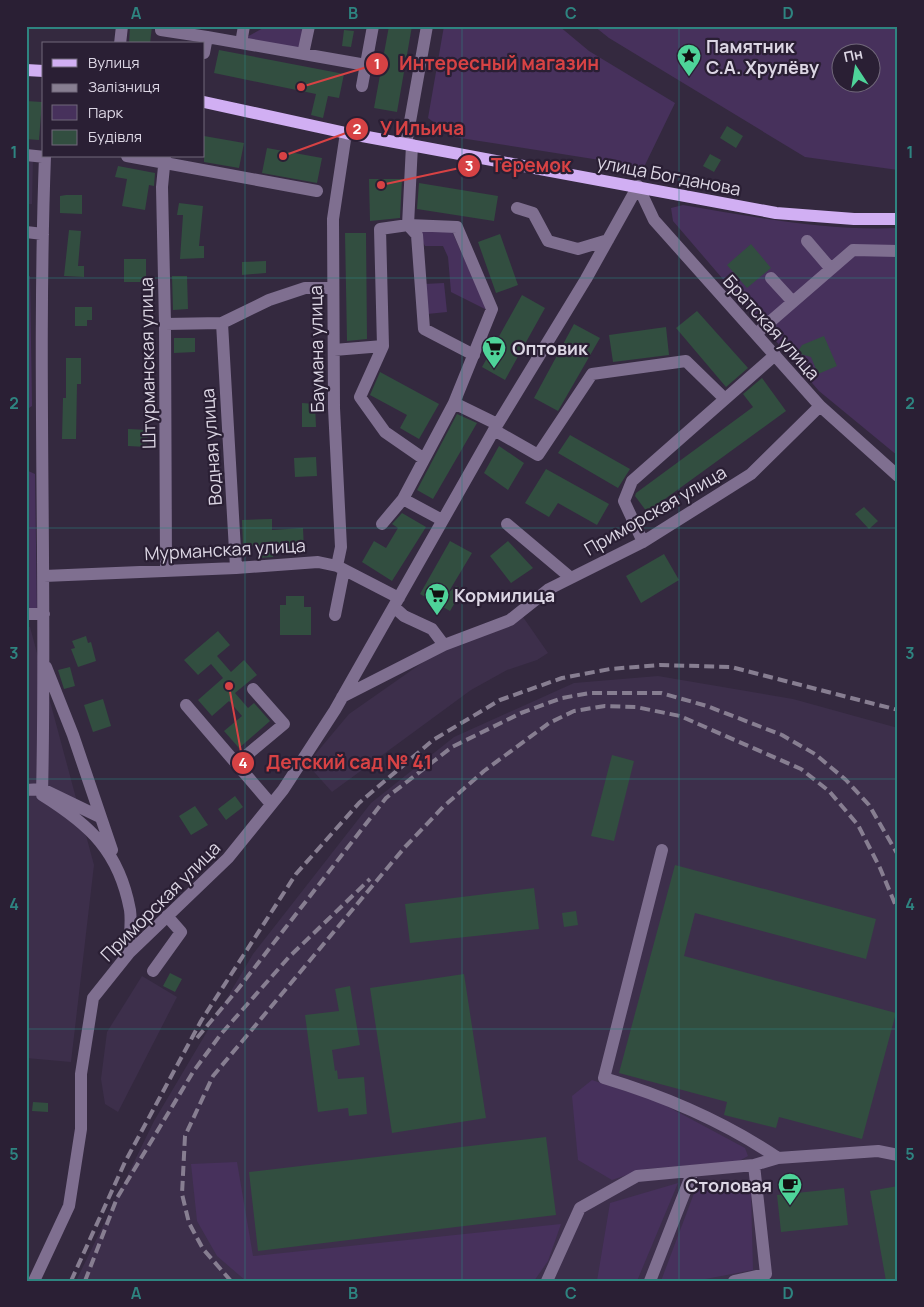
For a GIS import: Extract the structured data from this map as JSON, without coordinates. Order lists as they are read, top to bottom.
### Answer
{
  "streets": {
    "main road": ["улица Богданова"],
    "street": [
      "Братская улица",
      "Баумана улица",
      "Штурманская улица",
      "Водная улица",
      "Приморская улица",
      "Мурманская улица"
    ]
  },
  "crossings": [
    ["улица Богданова", "Братская улица"],
    ["улица Богданова", "Баумана улица"],
    ["улица Богданова", "Приморская улица"],
    ["Братская улица", "Приморская улица"],
    ["Баумана улица", "Мурманская улица"],
    ["Штурманская улица", "Мурманская улица"],
    ["Водная улица", "Мурманская улица"],
    ["Приморская улица", "Мурманская улица"]
  ],
  "places": {
    "place": ["Памятник С.А. Хрулёву"],
    "other": [
      "Интересный магазин",
      "У Ильича",
      "Теремок",
      "Детский сад № 41"
    ],
    "supermarket": ["Оптовик", "Кормилица"],
    "cafe": ["Столовая"]
  },
  "legend": [
    "Вулиця",
    "Залізниця",
    "Парк",
    "Будівля"
  ],
  "north": "top",
  "grid": {
    "columns": [
      "A",
      "B",
      "C",
      "D"
    ],
    "rows": [
      "1",
      "2",
      "3",
      "4",
      "5"
    ]
  }
}
